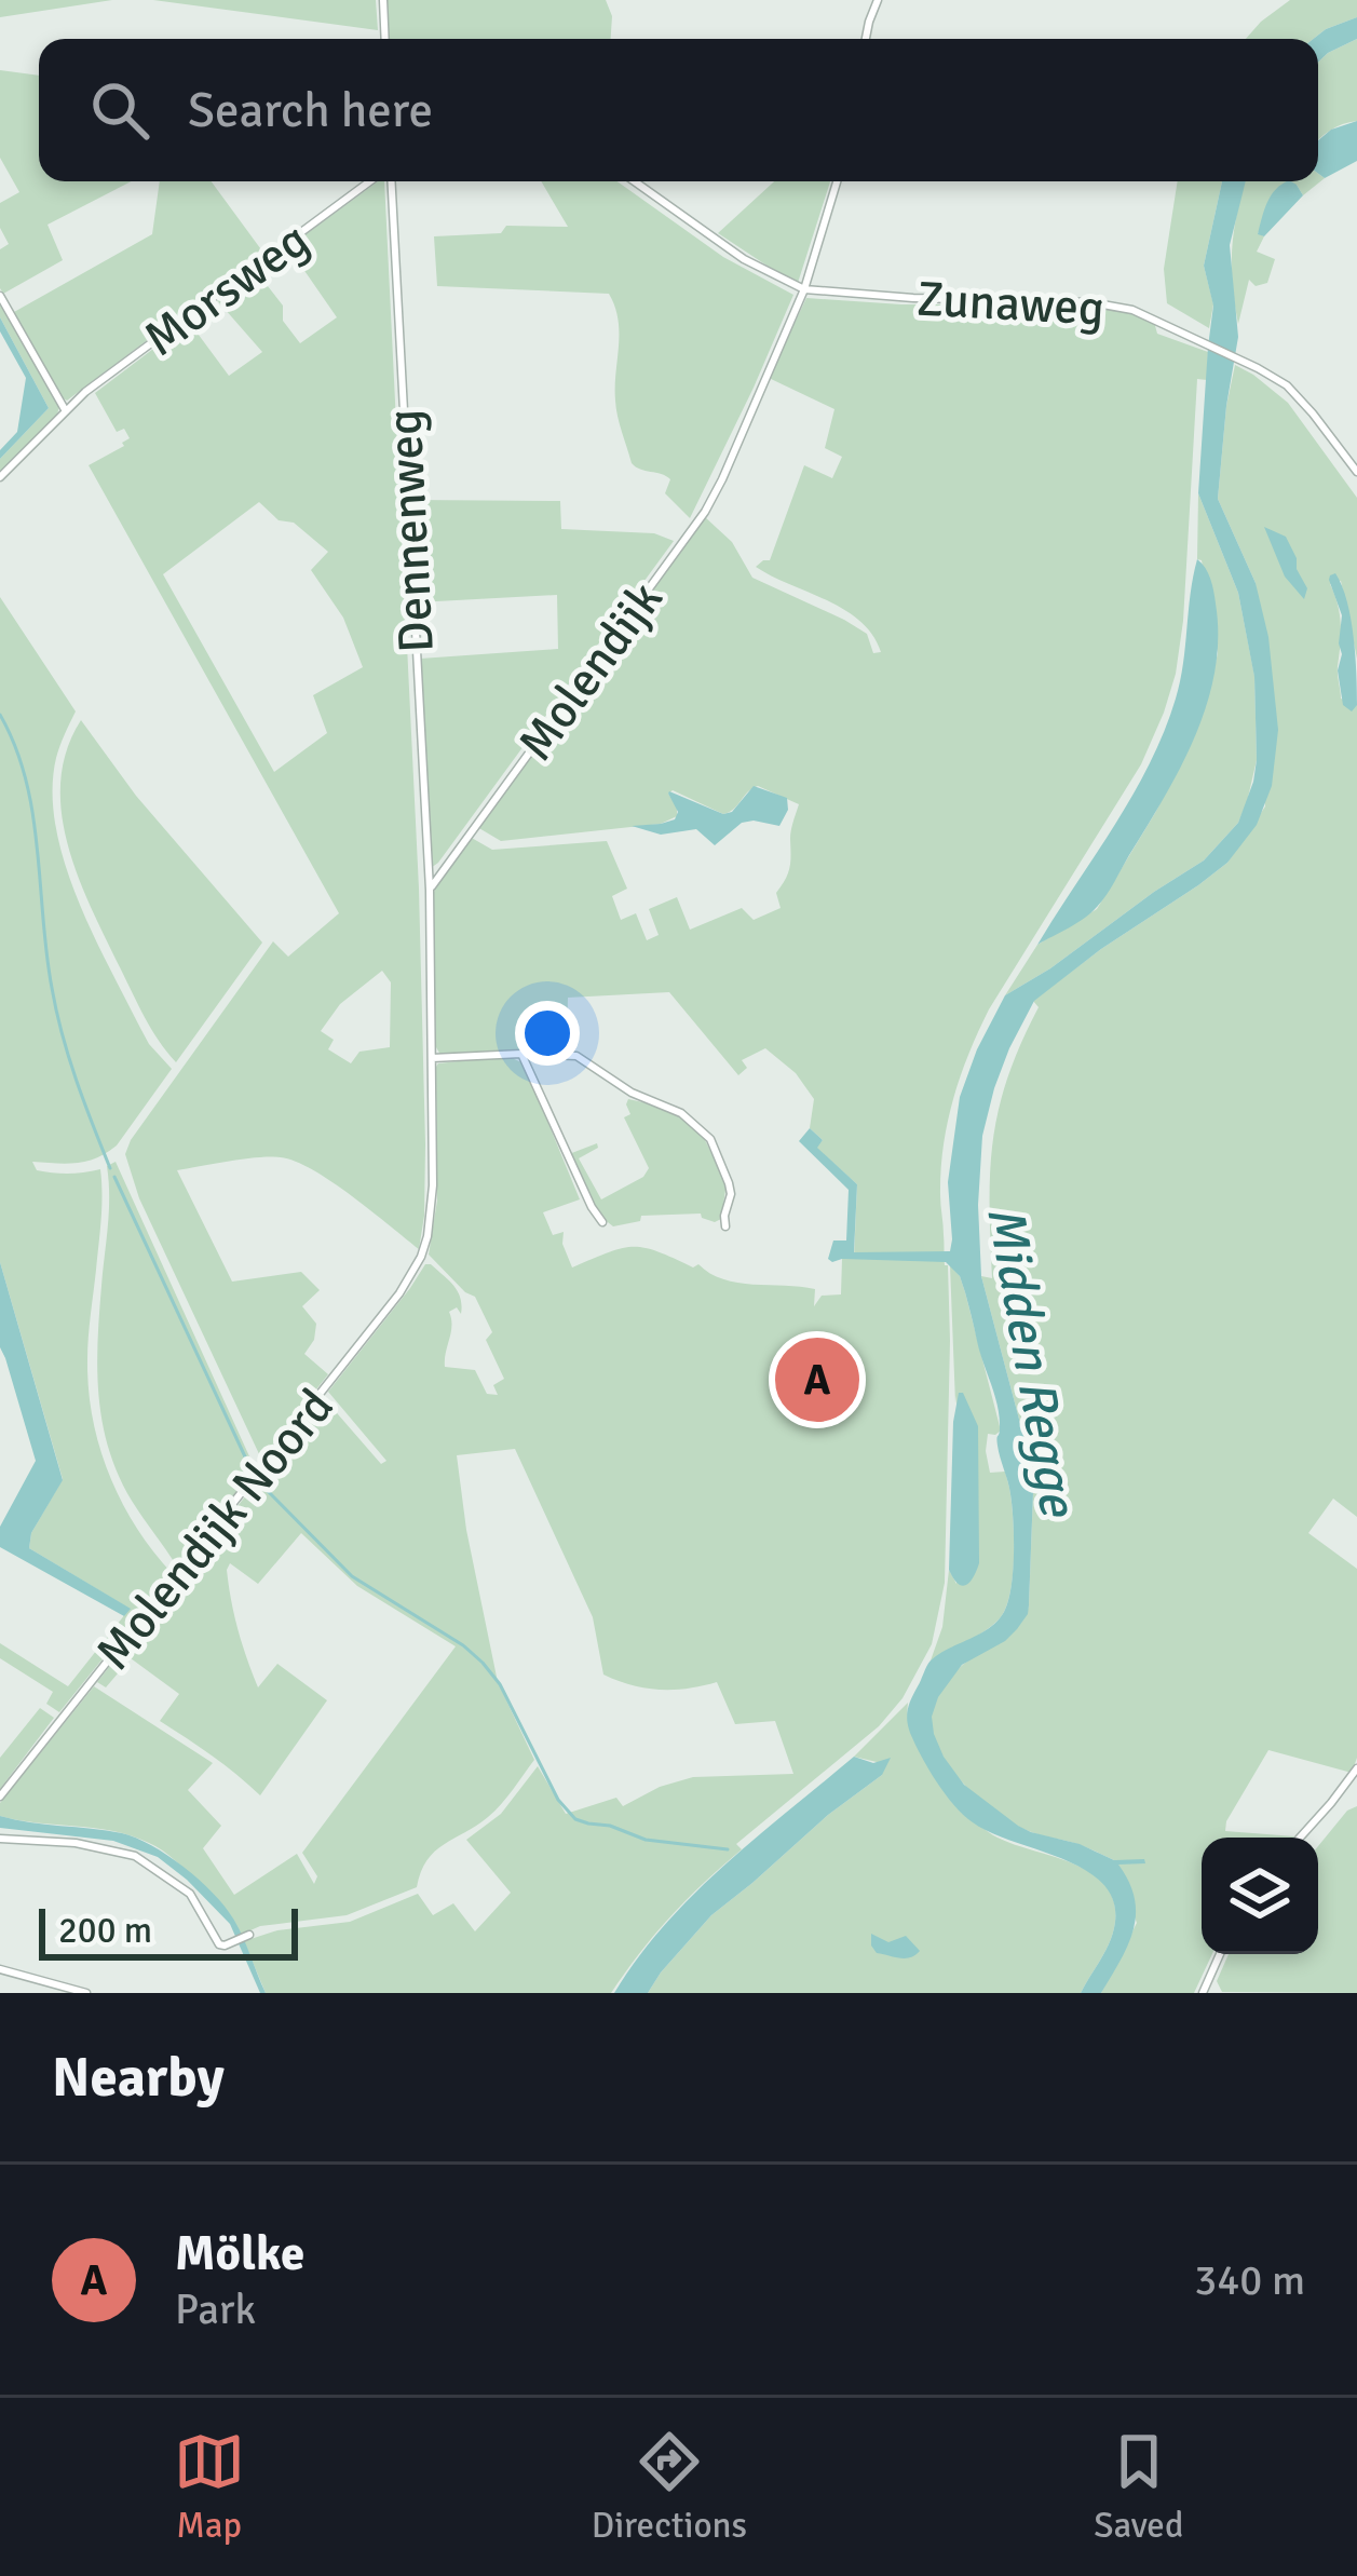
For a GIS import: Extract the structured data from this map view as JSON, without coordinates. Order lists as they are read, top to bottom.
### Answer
{
  "streets": {
    "street": [
      "Morsweg",
      "Zunaweg",
      "Dennenweg",
      "Molendijk",
      "Molendijk Noord"
    ]
  },
  "crossings": [
    ["Zunaweg", "Molendijk"],
    ["Dennenweg", "Molendijk"]
  ],
  "water": ["Midden Regge"],
  "scale_bar": "200 m",
  "page": {
    "search": "Search here",
    "pins": "A",
    "scale": "200 m",
    "heading": "Nearby",
    "list": [
      {
        "mark": "A",
        "name": "Mölke",
        "note": "Park",
        "value": "340 m"
      }
    ],
    "nav": ["Map", "Directions", "Saved"]
  }
}
